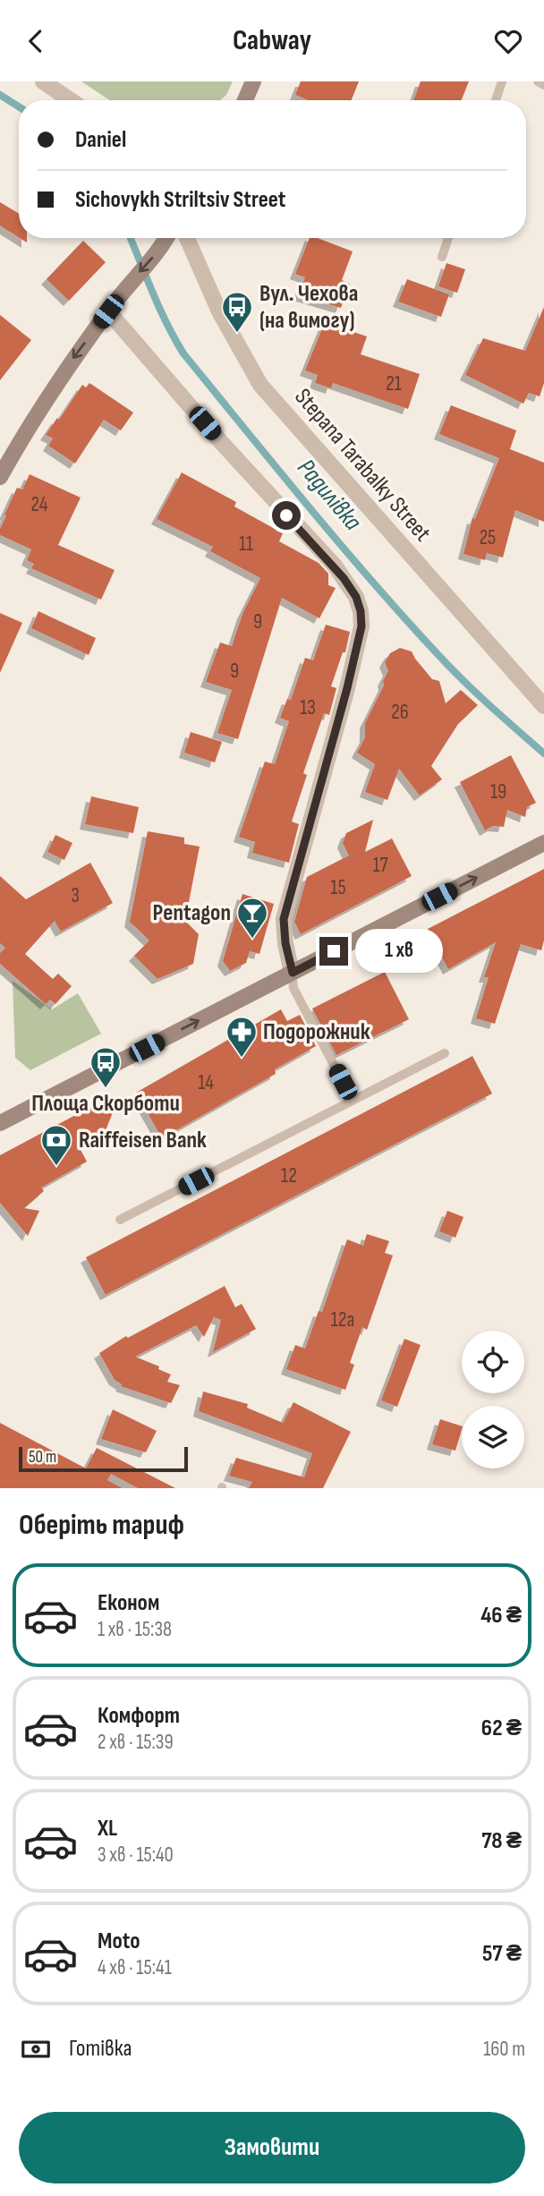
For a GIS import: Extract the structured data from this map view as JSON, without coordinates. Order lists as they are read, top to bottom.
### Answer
{
  "streets": {
    "street": ["Stepana Tarabalky Street"]
  },
  "water": ["Радилівка"],
  "places": {
    "bus stop": ["Вул. Чехова (на вимогу)", "Площа Скорботи"],
    "bar": ["Pentagon"],
    "pharmacy": ["Подорожник"],
    "bank": ["Raiffeisen Bank"]
  },
  "house_numbers": [
    "21",
    "24",
    "25",
    "11",
    "9",
    "9",
    "13",
    "26",
    "19",
    "17",
    "15",
    "3",
    "14",
    "12",
    "12а"
  ],
  "scale_bar": "50 m",
  "page": {
    "header": "Cabway",
    "banner": ["Daniel", "Sichovykh Striltsiv Street"],
    "bubble": "1 хв",
    "scale": "50 m",
    "heading": "Оберіть тариф",
    "list": [
      {
        "name": "Економ",
        "note": "1 хв · 15:38",
        "value": "46 ₴"
      },
      {
        "name": "Комфорт",
        "note": "2 хв · 15:39",
        "value": "62 ₴"
      },
      {
        "name": "XL",
        "note": "3 хв · 15:40",
        "value": "78 ₴"
      },
      {
        "name": "Moto",
        "note": "4 хв · 15:41",
        "value": "57 ₴"
      }
    ],
    "pay": ["Готівка", "160 m"],
    "buttons": "Замовити"
  }
}
